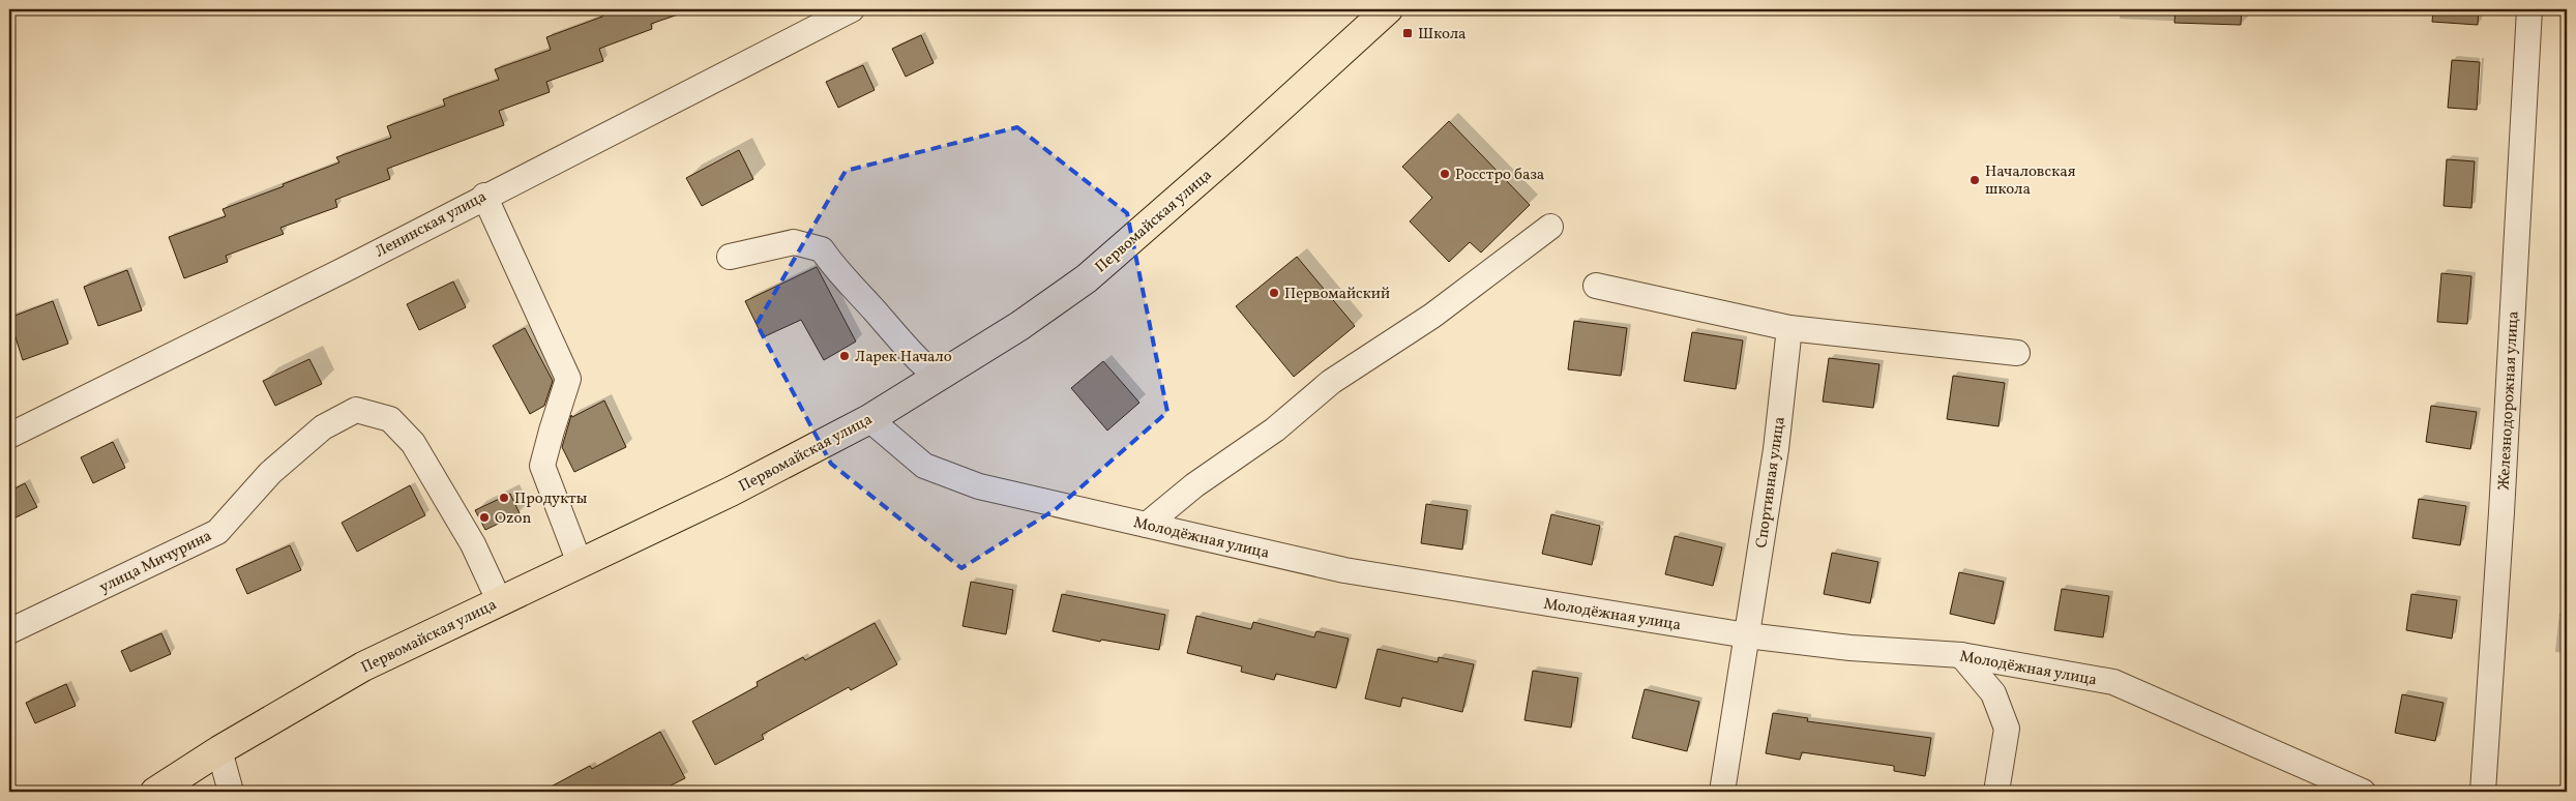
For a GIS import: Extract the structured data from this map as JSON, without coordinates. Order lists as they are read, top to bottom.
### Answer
{
  "streets": {
    "main road": ["Первомайская улица"],
    "street": [
      "Ленинская улица",
      "Железнодорожная улица",
      "Спортивная улица",
      "Молодёжная улица",
      "улица Мичурина"
    ]
  },
  "crossings": [
    ["Первомайская улица", "Молодёжная улица"],
    ["Первомайская улица", "улица Мичурина"],
    ["Спортивная улица", "Молодёжная улица"]
  ],
  "places": {
    "transit": ["Школа"],
    "other": [
      "Росстро база",
      "Началовская школа",
      "Первомайский",
      "Ларек Начало",
      "Продукты",
      "Ozon"
    ]
  }
}
